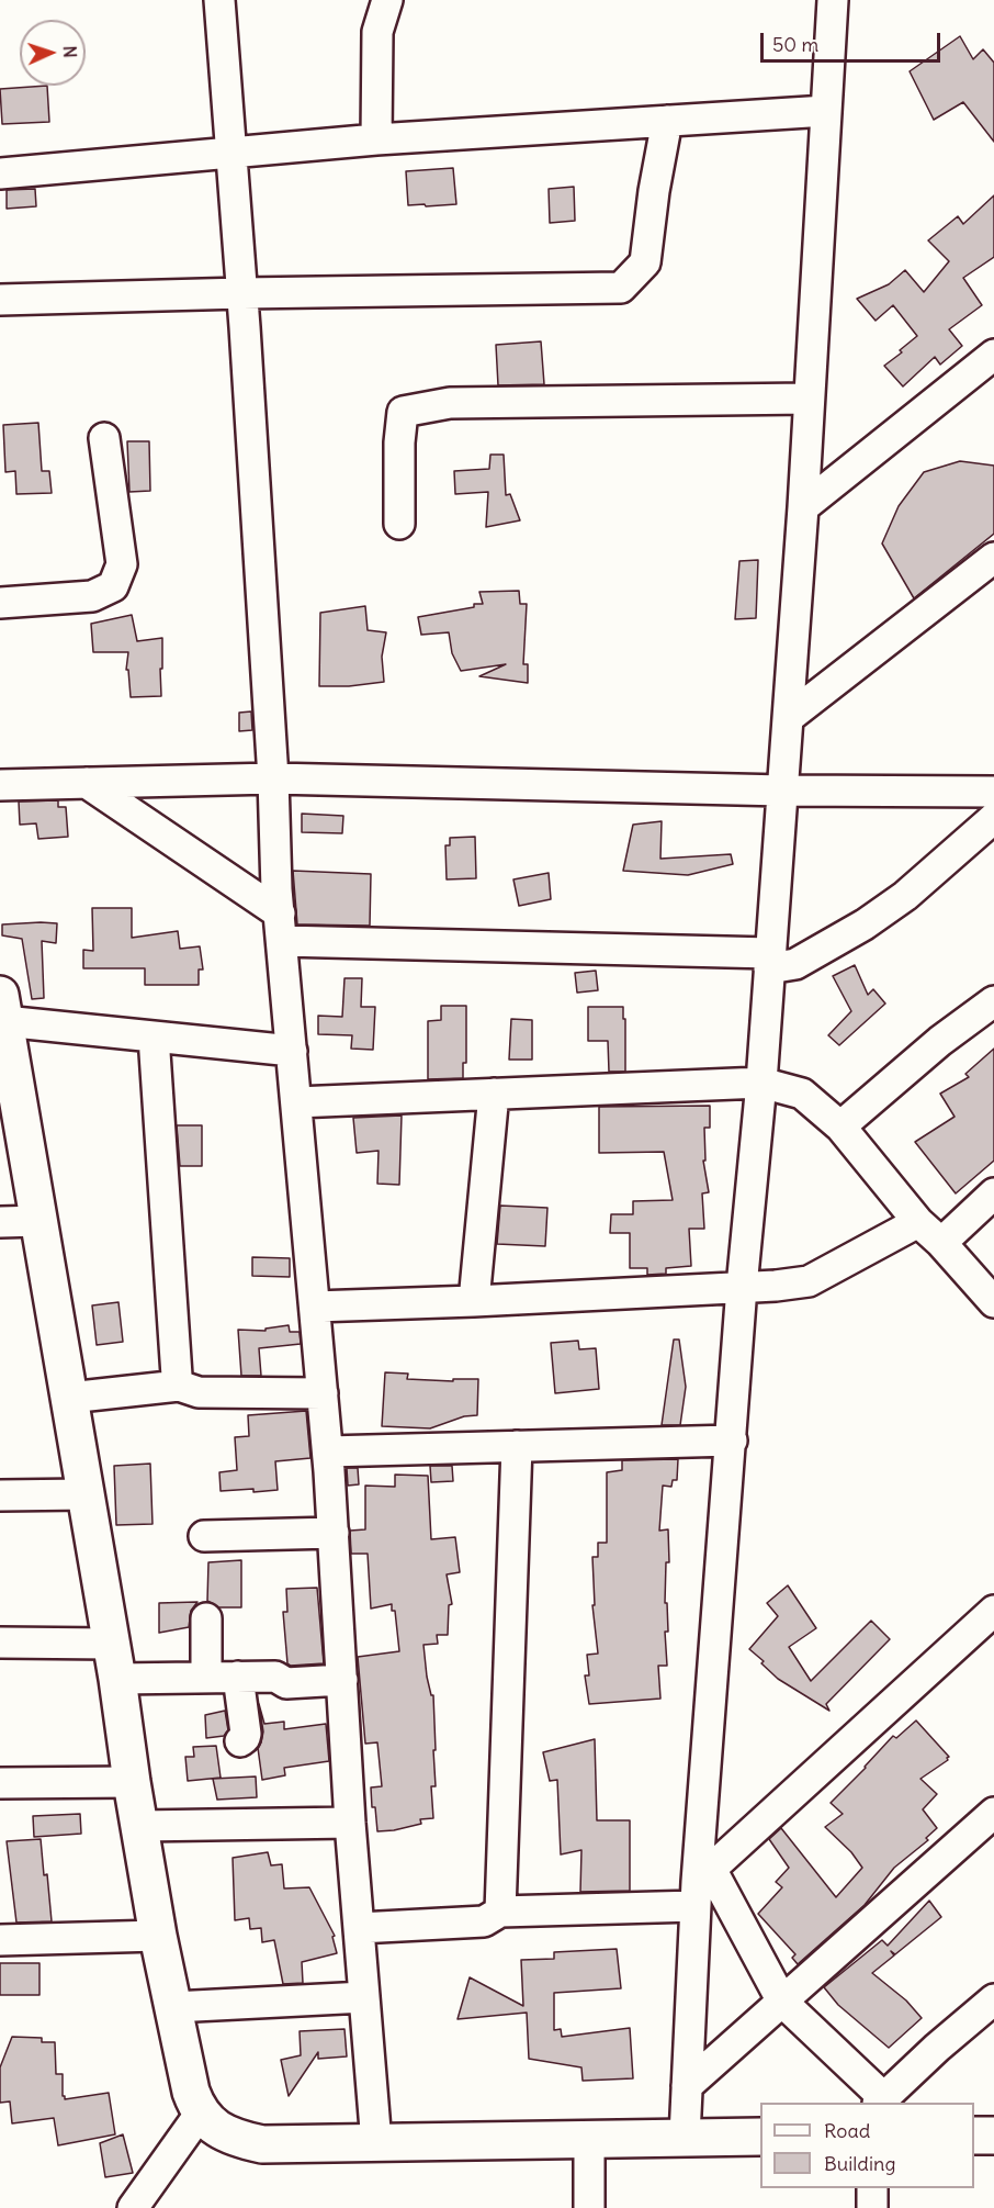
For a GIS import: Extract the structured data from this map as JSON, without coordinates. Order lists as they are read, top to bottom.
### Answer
{
  "legend": ["Road", "Building"],
  "scale_bar": "50 m",
  "north": "right"
}
